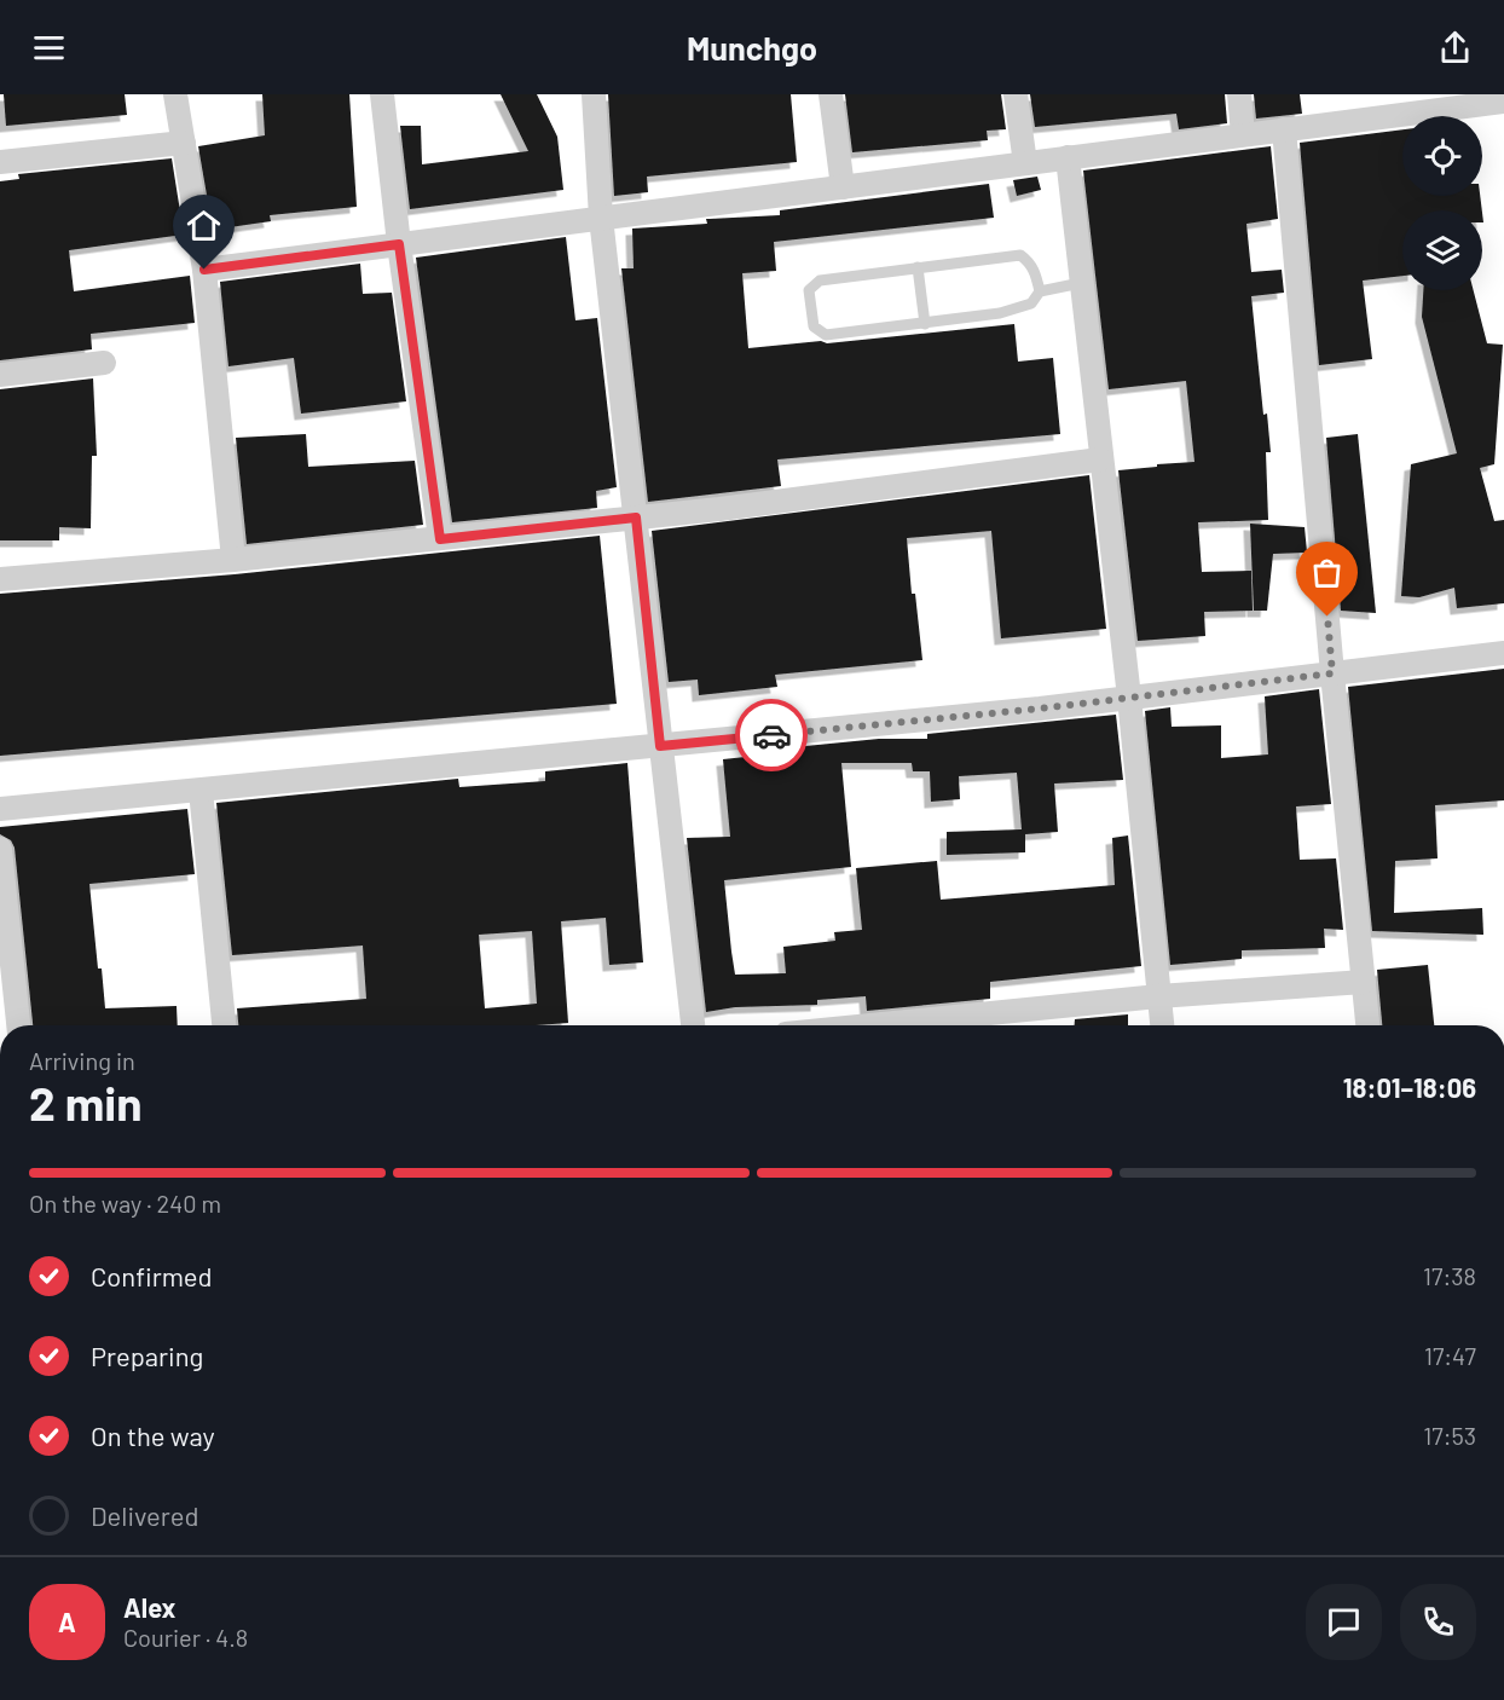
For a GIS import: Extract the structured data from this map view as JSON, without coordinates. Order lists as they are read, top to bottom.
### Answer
{
  "page": {
    "header": "Munchgo",
    "heading": ["2 min", "Arriving in", "18:01–18:06"],
    "panel": ["Alex", "Courier · 4.8"],
    "bar": "On the way · 240 m",
    "list": [
      ["Confirmed", "17:38"],
      ["Preparing", "17:47"],
      ["On the way", "17:53"],
      "Delivered"
    ],
    "round": "A"
  }
}
